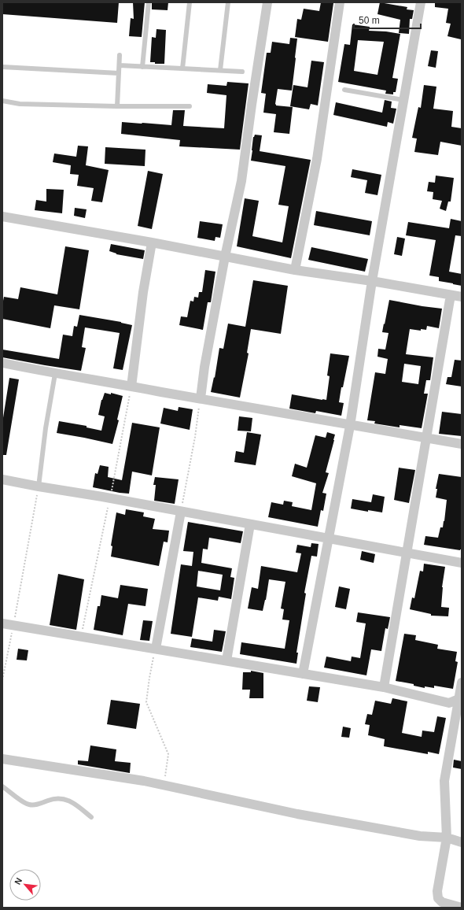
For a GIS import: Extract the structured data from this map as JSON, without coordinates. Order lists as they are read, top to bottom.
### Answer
{
  "scale_bar": "50 m",
  "north": "top left"
}
